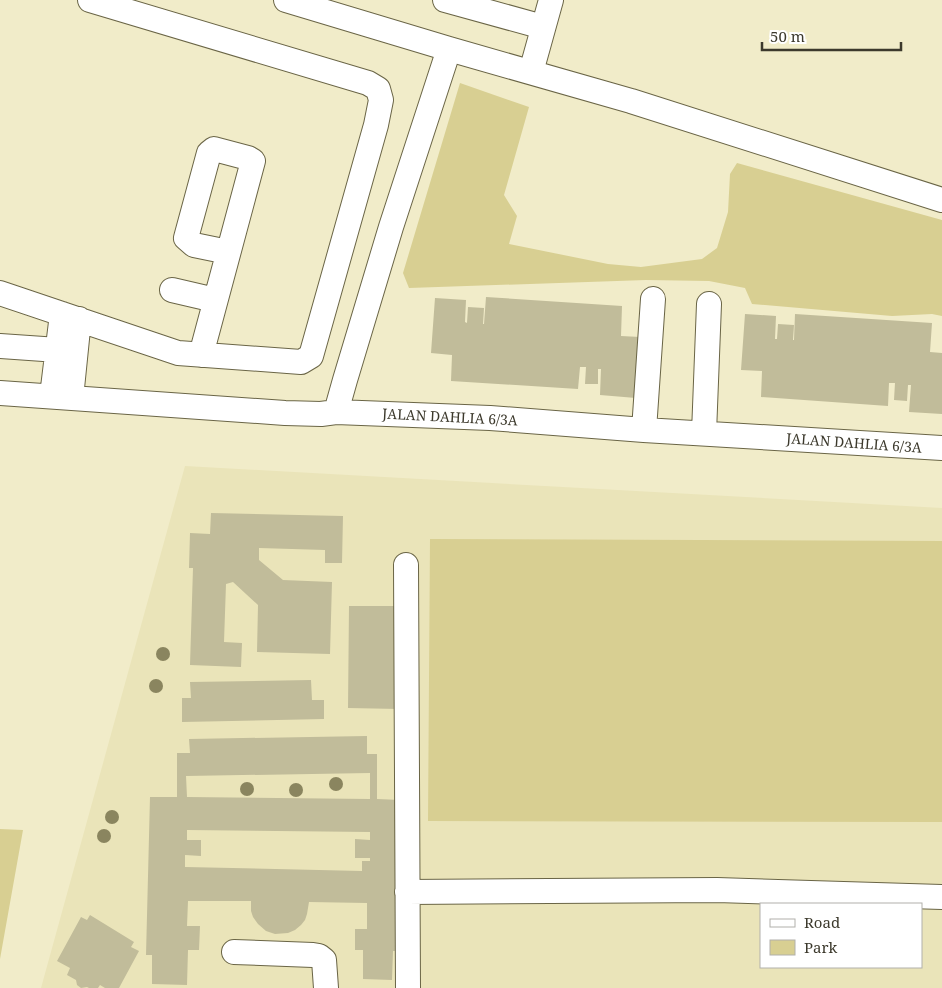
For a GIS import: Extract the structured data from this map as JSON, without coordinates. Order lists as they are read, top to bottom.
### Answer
{
  "streets": {
    "street": ["JALAN DAHLIA 6/3A"]
  },
  "legend": ["Road", "Park"],
  "scale_bar": "50 m"
}
